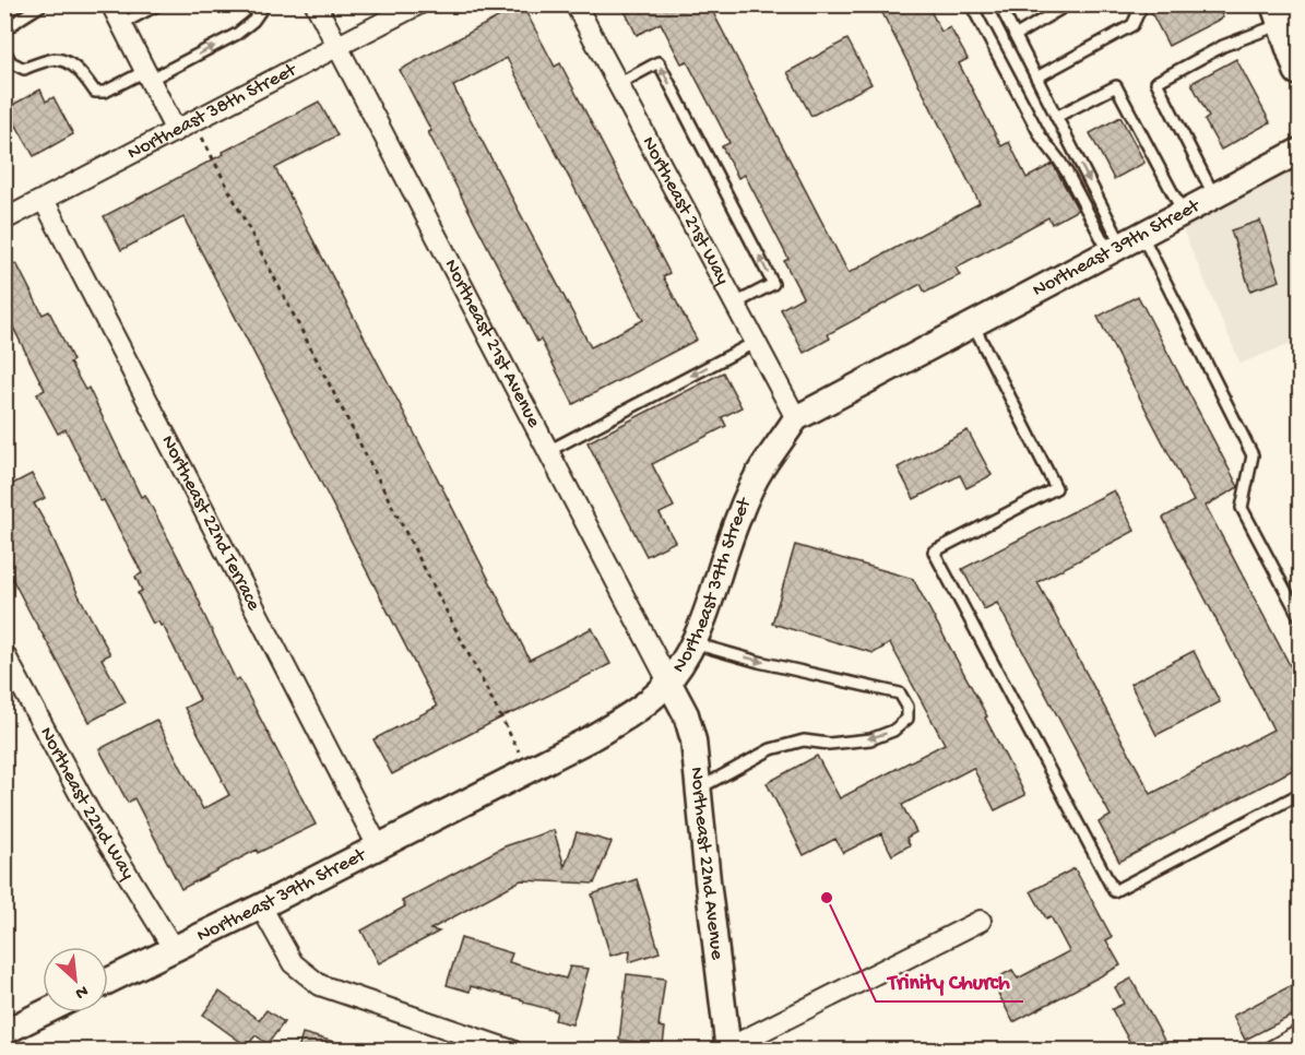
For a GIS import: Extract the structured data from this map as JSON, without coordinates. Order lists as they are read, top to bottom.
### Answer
{
  "streets": {
    "street": [
      "Northeast 38th Street",
      "Northeast 21st Way",
      "Northeast 39th Street",
      "Northeast 21st Avenue",
      "Northeast 22nd Terrace",
      "Northeast 22nd Way",
      "Northeast 22nd Avenue"
    ]
  },
  "crossings": [
    ["Northeast 38th Street", "Northeast 21st Avenue"],
    ["Northeast 38th Street", "Northeast 22nd Terrace"],
    ["Northeast 21st Way", "Northeast 39th Street"],
    ["Northeast 39th Street", "Northeast 21st Avenue"],
    ["Northeast 39th Street", "Northeast 22nd Terrace"],
    ["Northeast 39th Street", "Northeast 22nd Way"],
    ["Northeast 39th Street", "Northeast 22nd Avenue"],
    ["Northeast 21st Avenue", "Northeast 22nd Avenue"]
  ],
  "places": ["Trinity Church"],
  "north": "bottom right"
}
